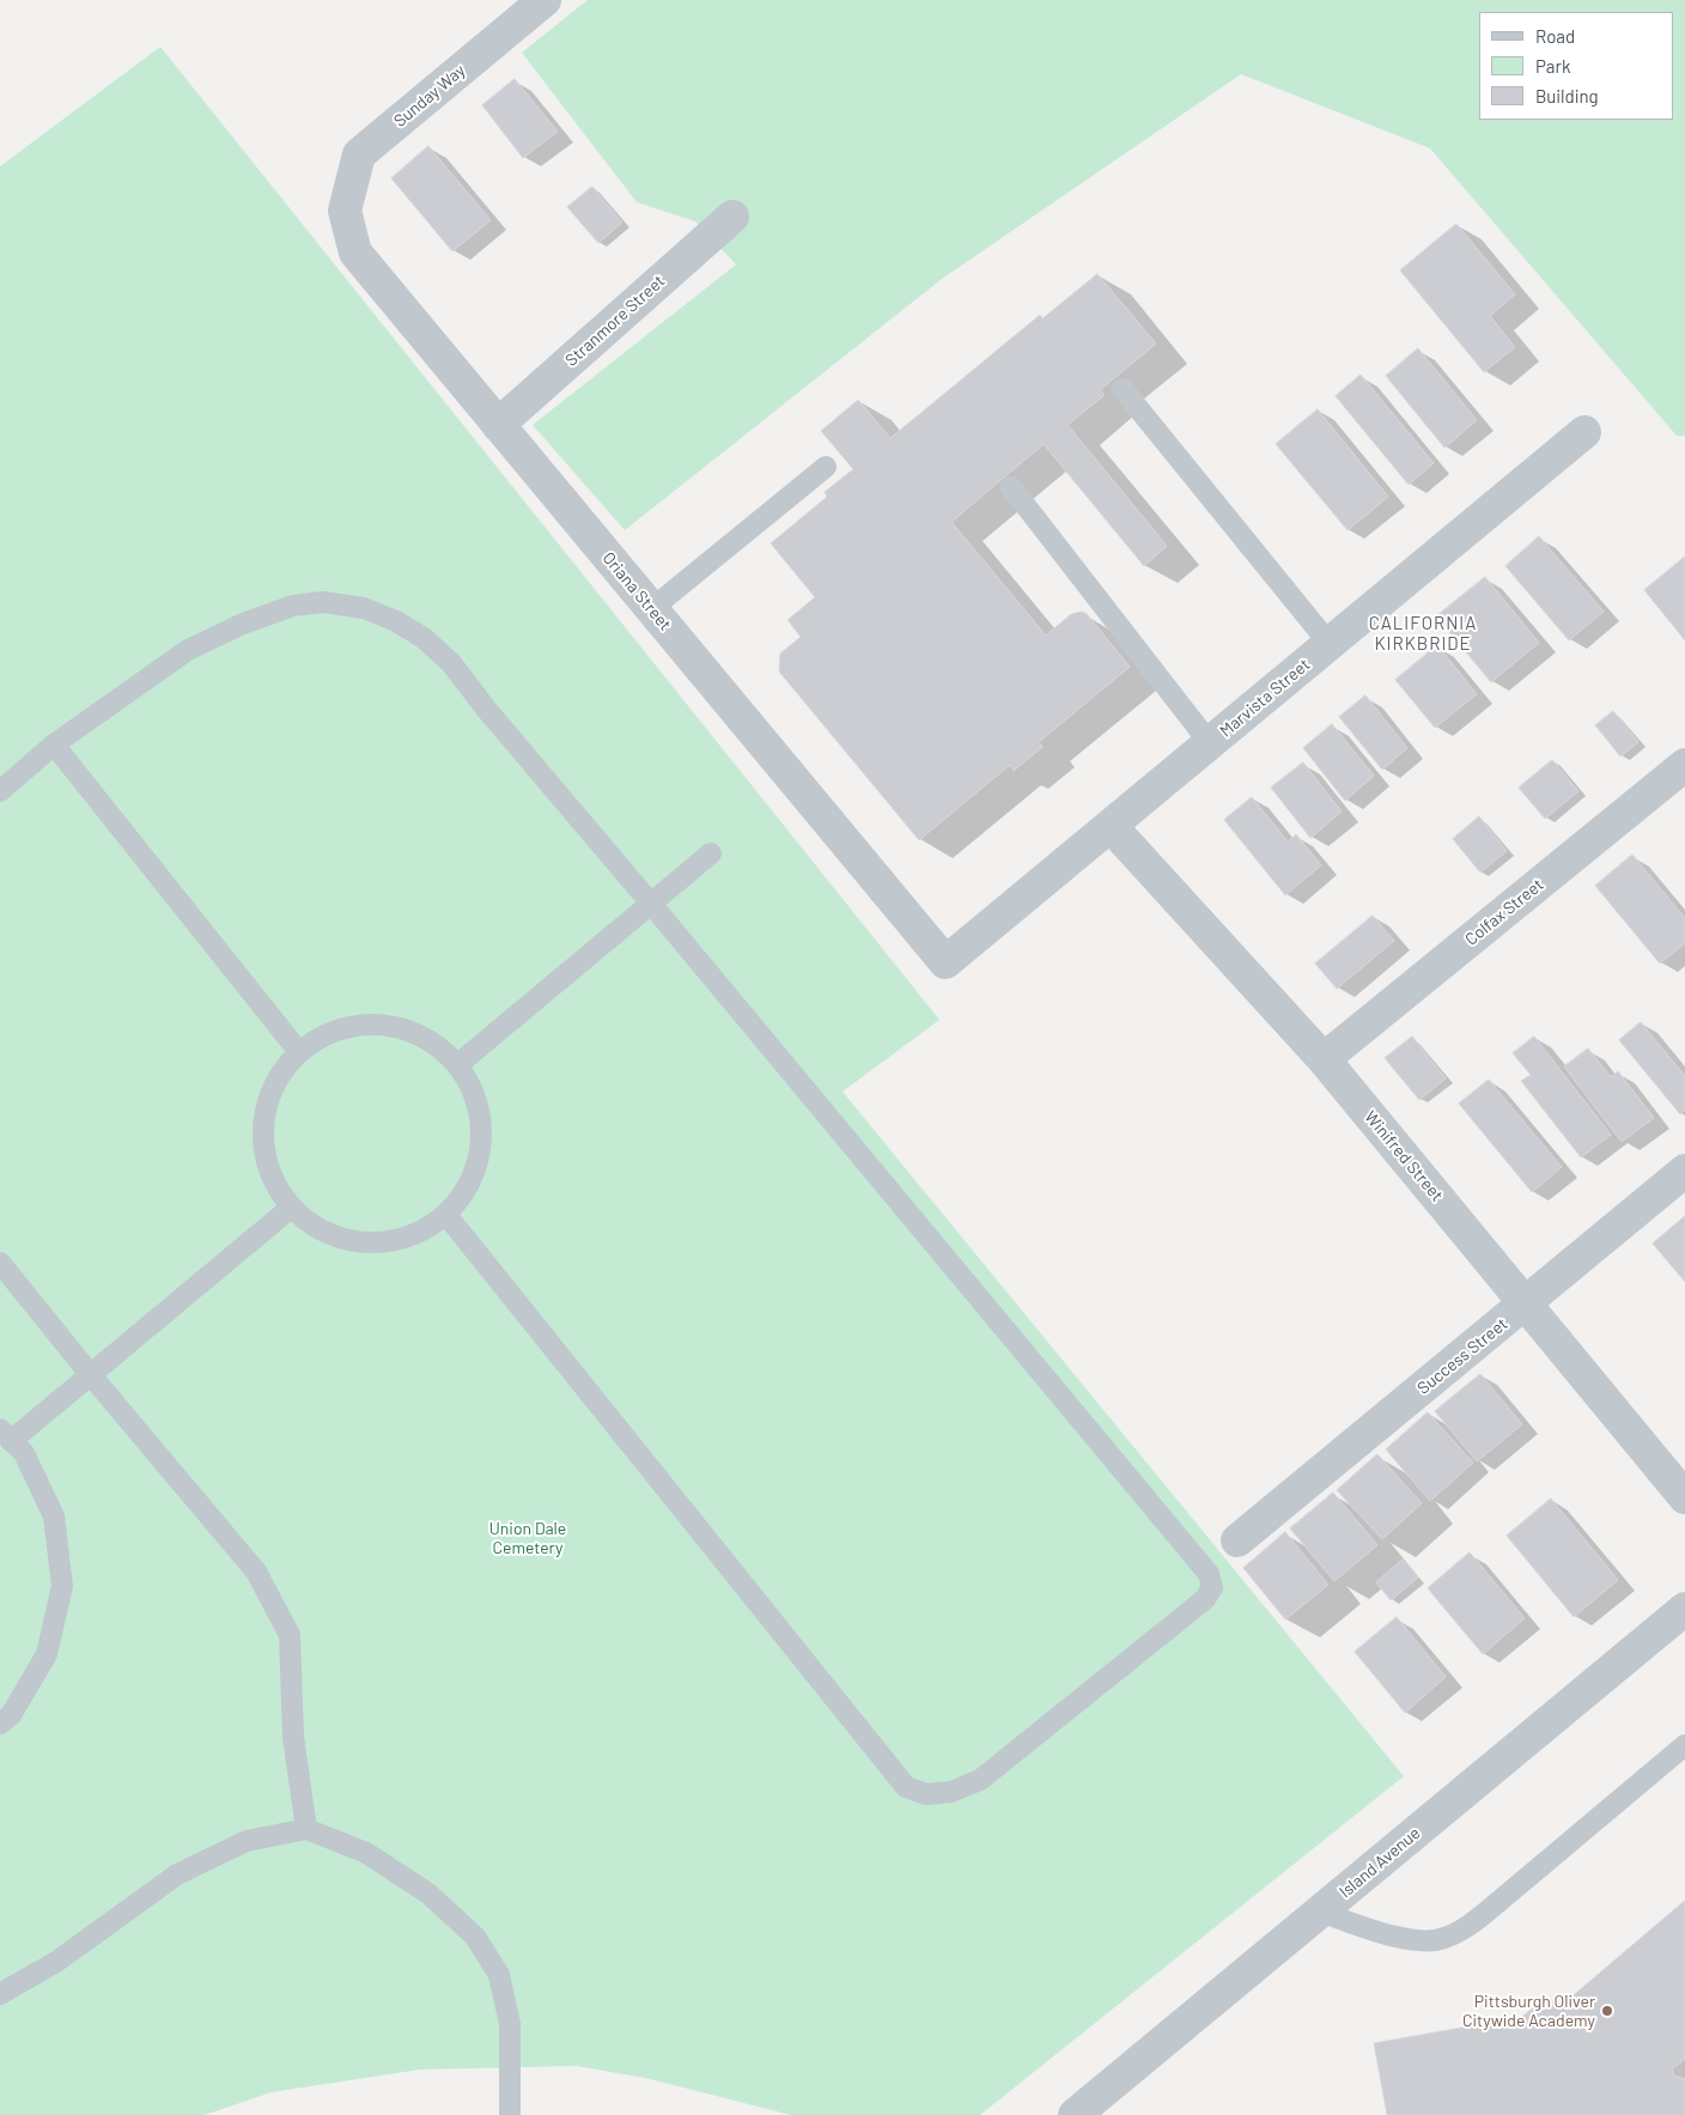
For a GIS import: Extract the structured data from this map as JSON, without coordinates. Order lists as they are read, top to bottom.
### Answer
{
  "streets": {
    "street": [
      "Sunday Way",
      "Stranmore Street",
      "Oriana Street",
      "Marvista Street",
      "Colfax Street",
      "Winifred Street",
      "Success Street",
      "Island Avenue"
    ]
  },
  "crossings": [
    ["Sunday Way", "Oriana Street"],
    ["Stranmore Street", "Oriana Street"],
    ["Oriana Street", "Marvista Street"],
    ["Marvista Street", "Winifred Street"],
    ["Colfax Street", "Winifred Street"],
    ["Winifred Street", "Success Street"]
  ],
  "districts": ["CALIFORNIA KIRKBRIDE"],
  "parks": ["Union Dale Cemetery"],
  "places": ["Pittsburgh Oliver Citywide Academy"],
  "legend": ["Road", "Park", "Building"]
}
